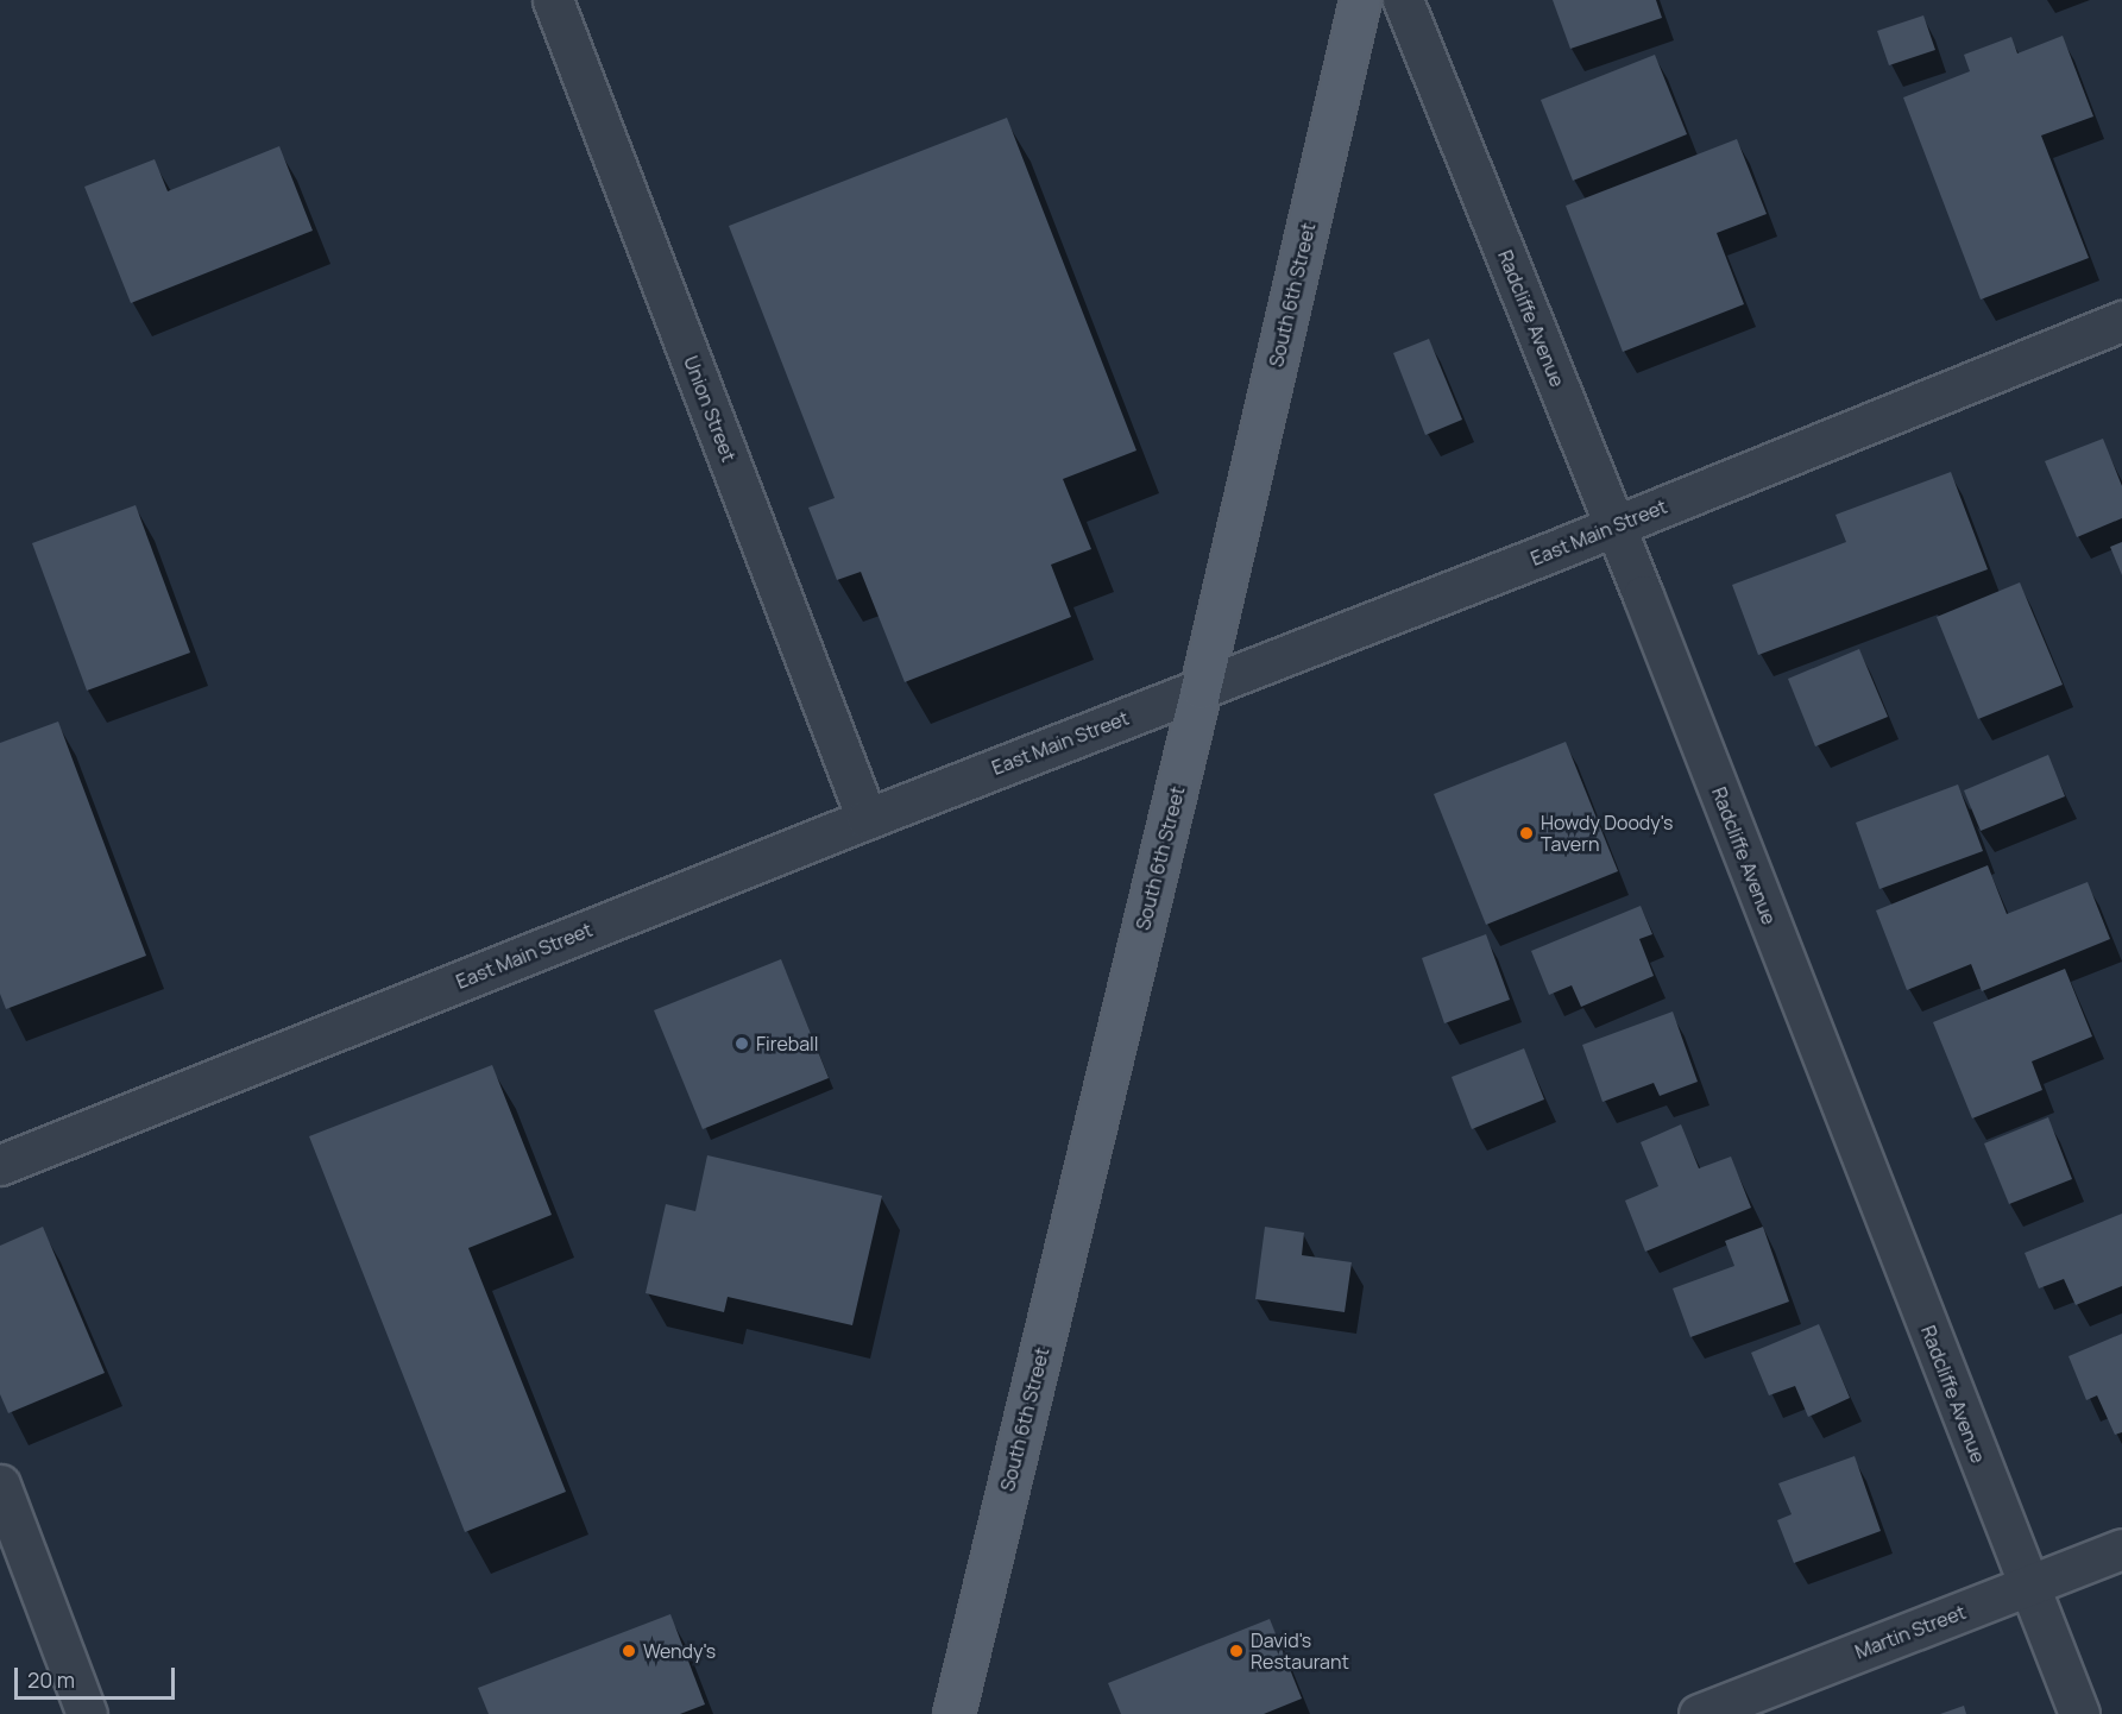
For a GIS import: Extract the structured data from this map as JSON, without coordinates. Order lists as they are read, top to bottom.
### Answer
{
  "streets": {
    "main road": ["South 6th Street"],
    "street": [
      "Radcliffe Avenue",
      "Union Street",
      "East Main Street",
      "Martin Street"
    ]
  },
  "crossings": [
    ["South 6th Street", "East Main Street"],
    ["Radcliffe Avenue", "East Main Street"],
    ["Radcliffe Avenue", "Martin Street"],
    ["Union Street", "East Main Street"]
  ],
  "places": [
    "Howdy Doody's Tavern",
    "Fireball",
    "Wendy's",
    "David's Restaurant"
  ],
  "scale_bar": "20 m"
}
